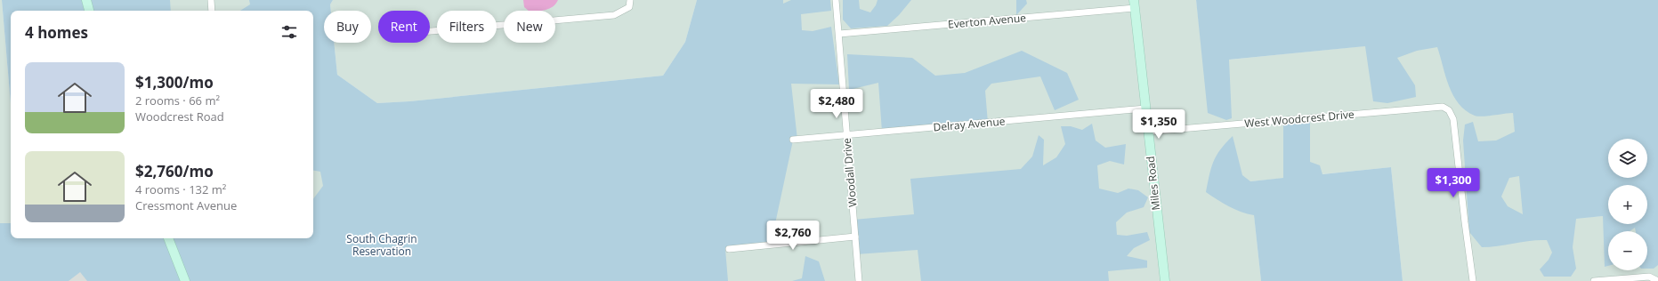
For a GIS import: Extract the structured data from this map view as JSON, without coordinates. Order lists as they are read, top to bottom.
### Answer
{
  "streets": {
    "main road": ["Miles Road"],
    "street": [
      "Everton Avenue",
      "West Woodcrest Drive",
      "Delray Avenue",
      "Woodall Drive"
    ]
  },
  "crossings": [
    ["Everton Avenue", "Woodall Drive"],
    ["Everton Avenue", "Miles Road"],
    ["West Woodcrest Drive", "Miles Road"],
    ["Delray Avenue", "Woodall Drive"],
    ["Delray Avenue", "Miles Road"]
  ],
  "parks": ["South Chagrin Reservation"],
  "page": {
    "chip": [
      "Buy",
      "Rent",
      "Filters",
      "New"
    ],
    "heading": "4 homes",
    "list": [
      {
        "name": "$1,300/mo",
        "note": "2 rooms · 66 m² · Woodcrest Road"
      },
      {
        "name": "$2,760/mo",
        "note": "4 rooms · 132 m² · Cressmont Avenue"
      }
    ],
    "price": [
      "$2,480",
      "$1,350",
      "$1,300",
      "$2,760"
    ],
    "map_buttons": ["+", "−"]
  }
}
